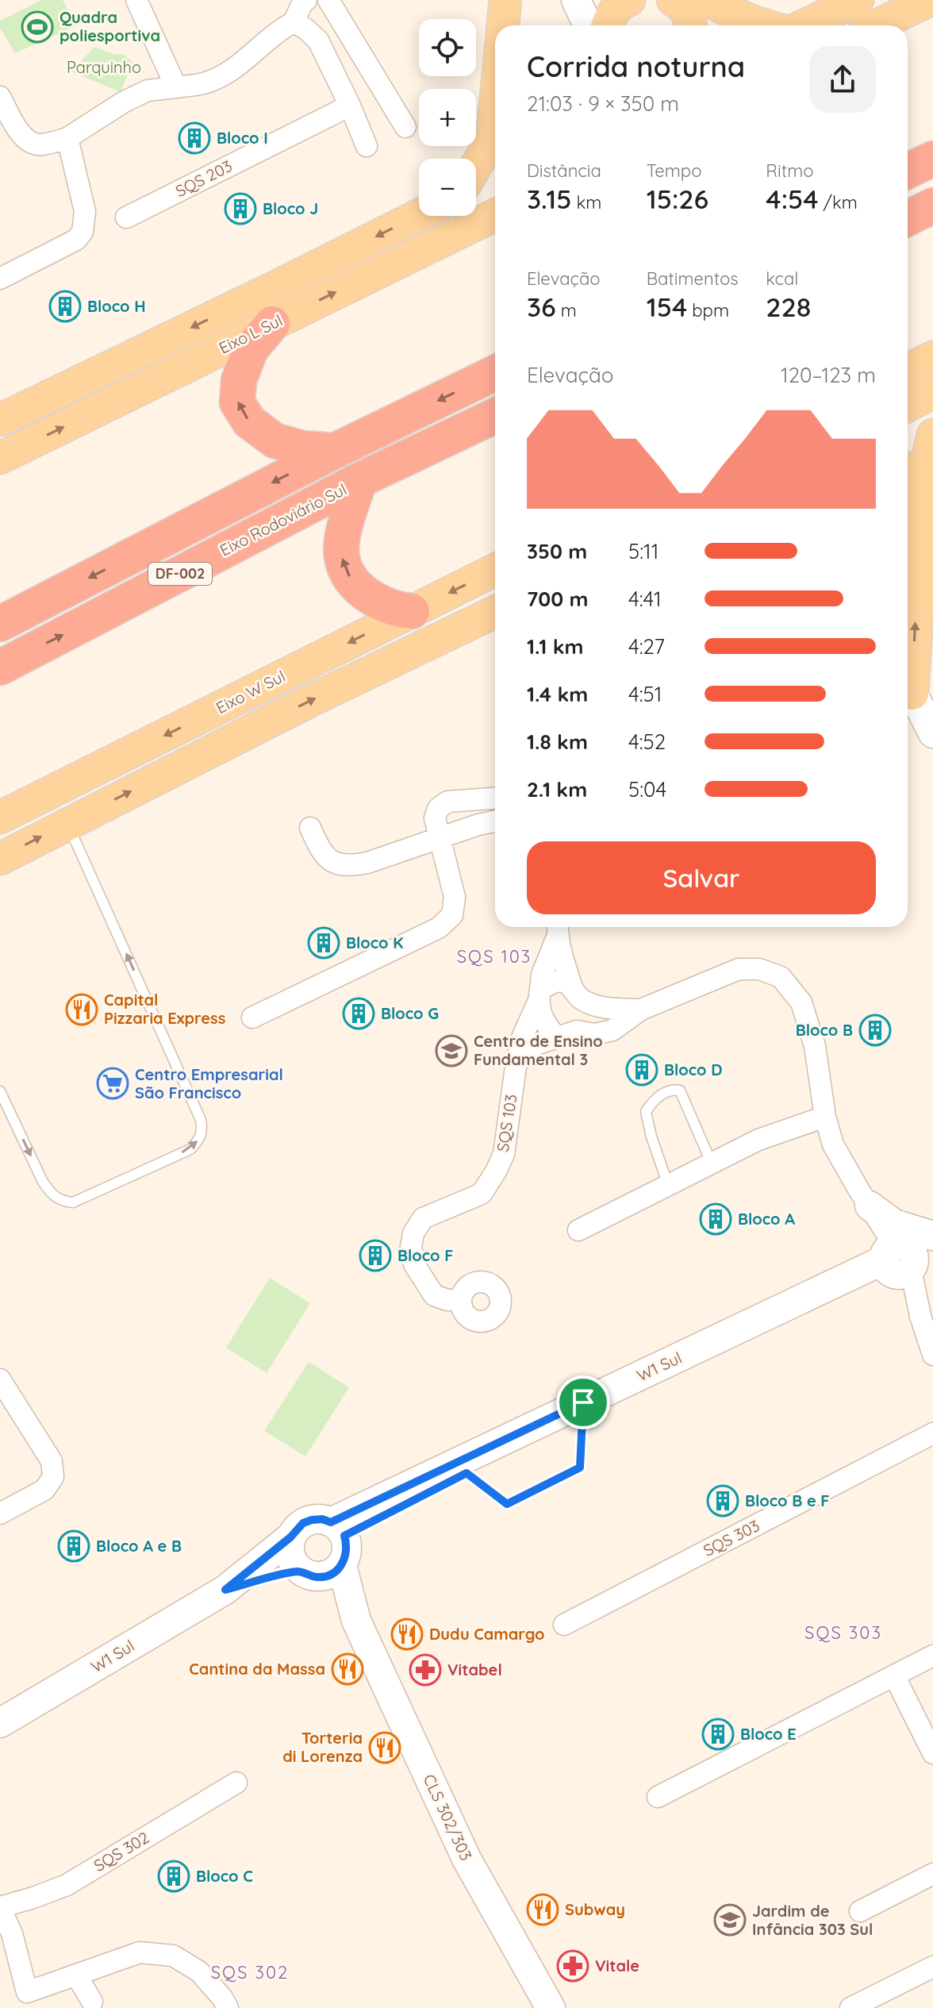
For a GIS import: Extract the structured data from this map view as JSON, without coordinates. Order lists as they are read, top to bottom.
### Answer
{
  "streets": {
    "highway": ["Eixo Rodoviário Sul", "DF-002"],
    "main road": ["Eixo L Sul", "Eixo W Sul"],
    "street": [
      "SQS 203",
      "SQS 103",
      "W1 Sul",
      "SQS 303",
      "CLS 302/303",
      "SQS 302"
    ]
  },
  "crossings": [
    ["W1 Sul", "CLS 302/303"]
  ],
  "districts": ["SQS 103", "SQS 303", "SQS 302"],
  "parks": ["Parquinho"],
  "places": {
    "sports": ["Quadra poliesportiva"],
    "building": [
      "Bloco I",
      "Bloco J",
      "Bloco H",
      "Bloco K",
      "Bloco G",
      "Bloco B",
      "Bloco D",
      "Bloco A",
      "Bloco F",
      "Bloco B e F",
      "Bloco A e B",
      "Bloco E",
      "Bloco C"
    ],
    "restaurant": [
      "Capital Pizzaria Express",
      "Dudu Camargo",
      "Cantina da Massa",
      "Torteria di Lorenza",
      "Subway"
    ],
    "school or university": ["Centro de Ensino Fundamental 3", "Jardim de Infância 303 Sul"],
    "supermarket": ["Centro Empresarial São Francisco"],
    "pharmacy": ["Vitabel", "Vitale"]
  },
  "page": {
    "map_buttons": ["+", "−"],
    "heading": ["Corrida noturna", "21:03 · 9 × 350 m"],
    "stats": [
      ["Distância", "3.15 km"],
      ["Tempo", "15:26"],
      ["Ritmo", "4:54 /km"],
      ["Elevação", "36 m"],
      ["Batimentos", "154 bpm"],
      ["kcal", "228"]
    ],
    "chart": ["Elevação", "120–123 m"],
    "list": [
      {
        "name": "350 m",
        "note": "5:11"
      },
      {
        "name": "700 m",
        "note": "4:41"
      },
      {
        "name": "1.1 km",
        "note": "4:27"
      },
      {
        "name": "1.4 km",
        "note": "4:51"
      },
      {
        "name": "1.8 km",
        "note": "4:52"
      },
      {
        "name": "2.1 km",
        "note": "5:04"
      }
    ],
    "buttons": "Salvar"
  }
}
